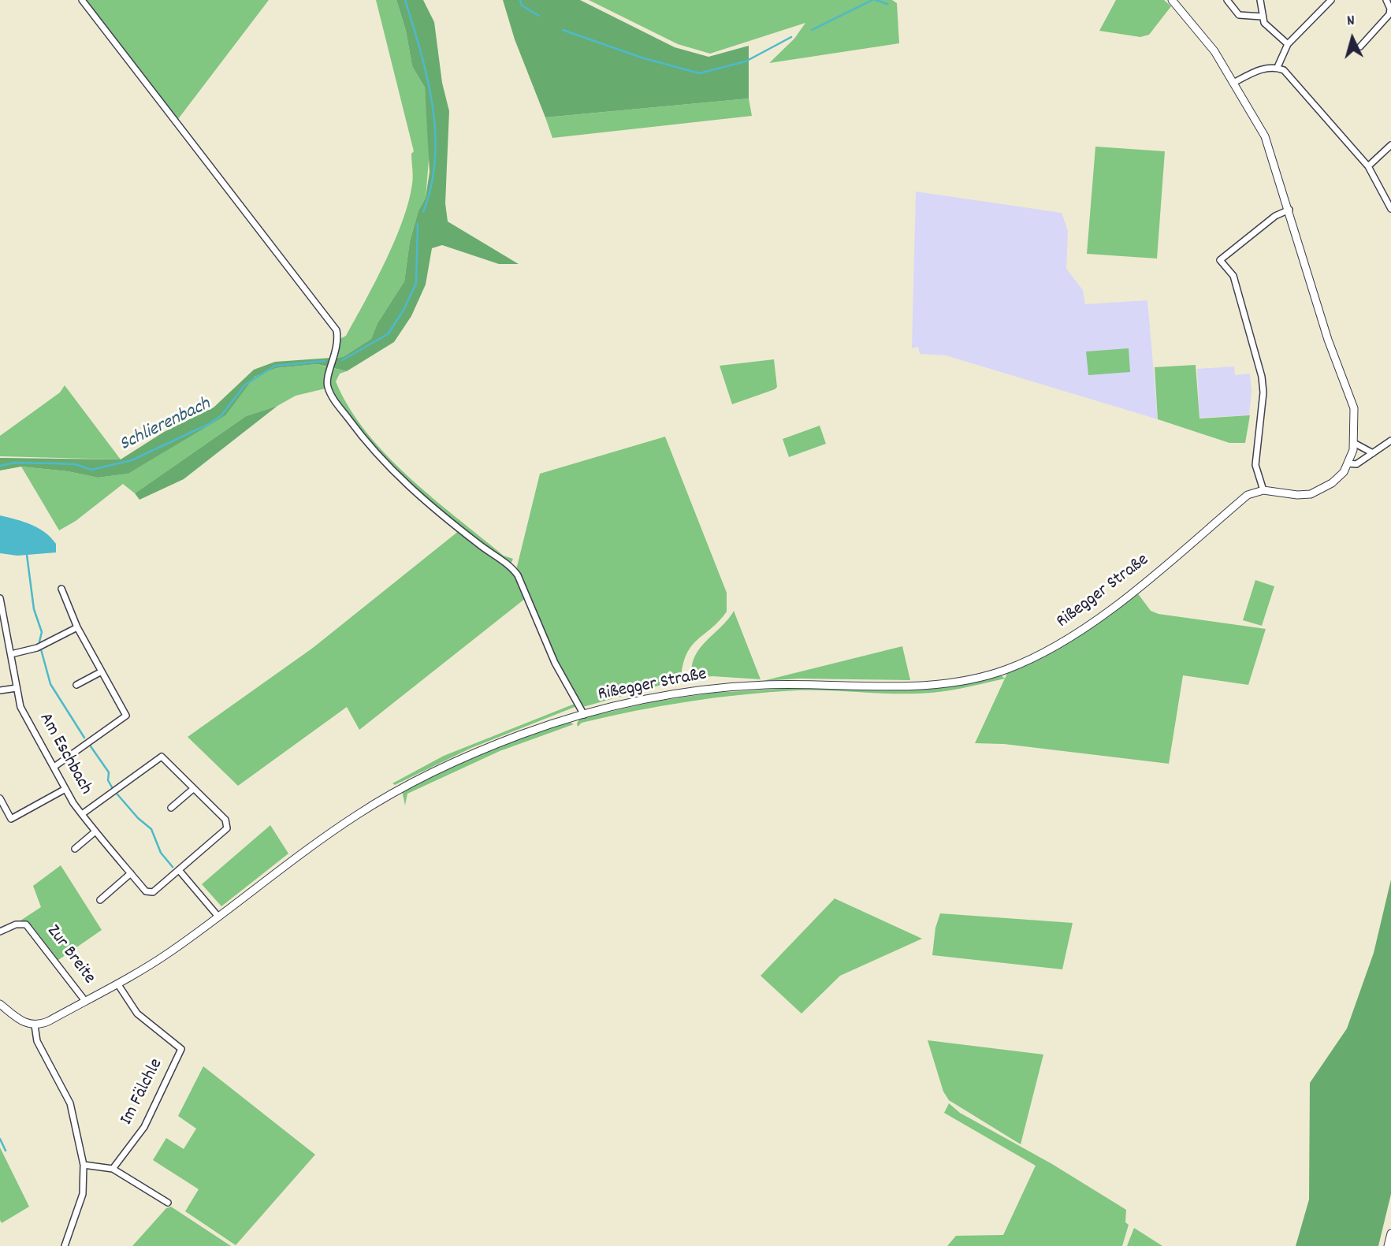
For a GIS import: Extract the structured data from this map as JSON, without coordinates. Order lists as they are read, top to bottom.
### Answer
{
  "streets": {
    "street": [
      "Rißegger Straße",
      "Am Eschbach",
      "Zur Breite",
      "Im Fälchle"
    ]
  },
  "crossings": [
    ["Rißegger Straße", "Zur Breite"],
    ["Rißegger Straße", "Im Fälchle"]
  ],
  "water": ["Schlierenbach"],
  "north": "top"
}
